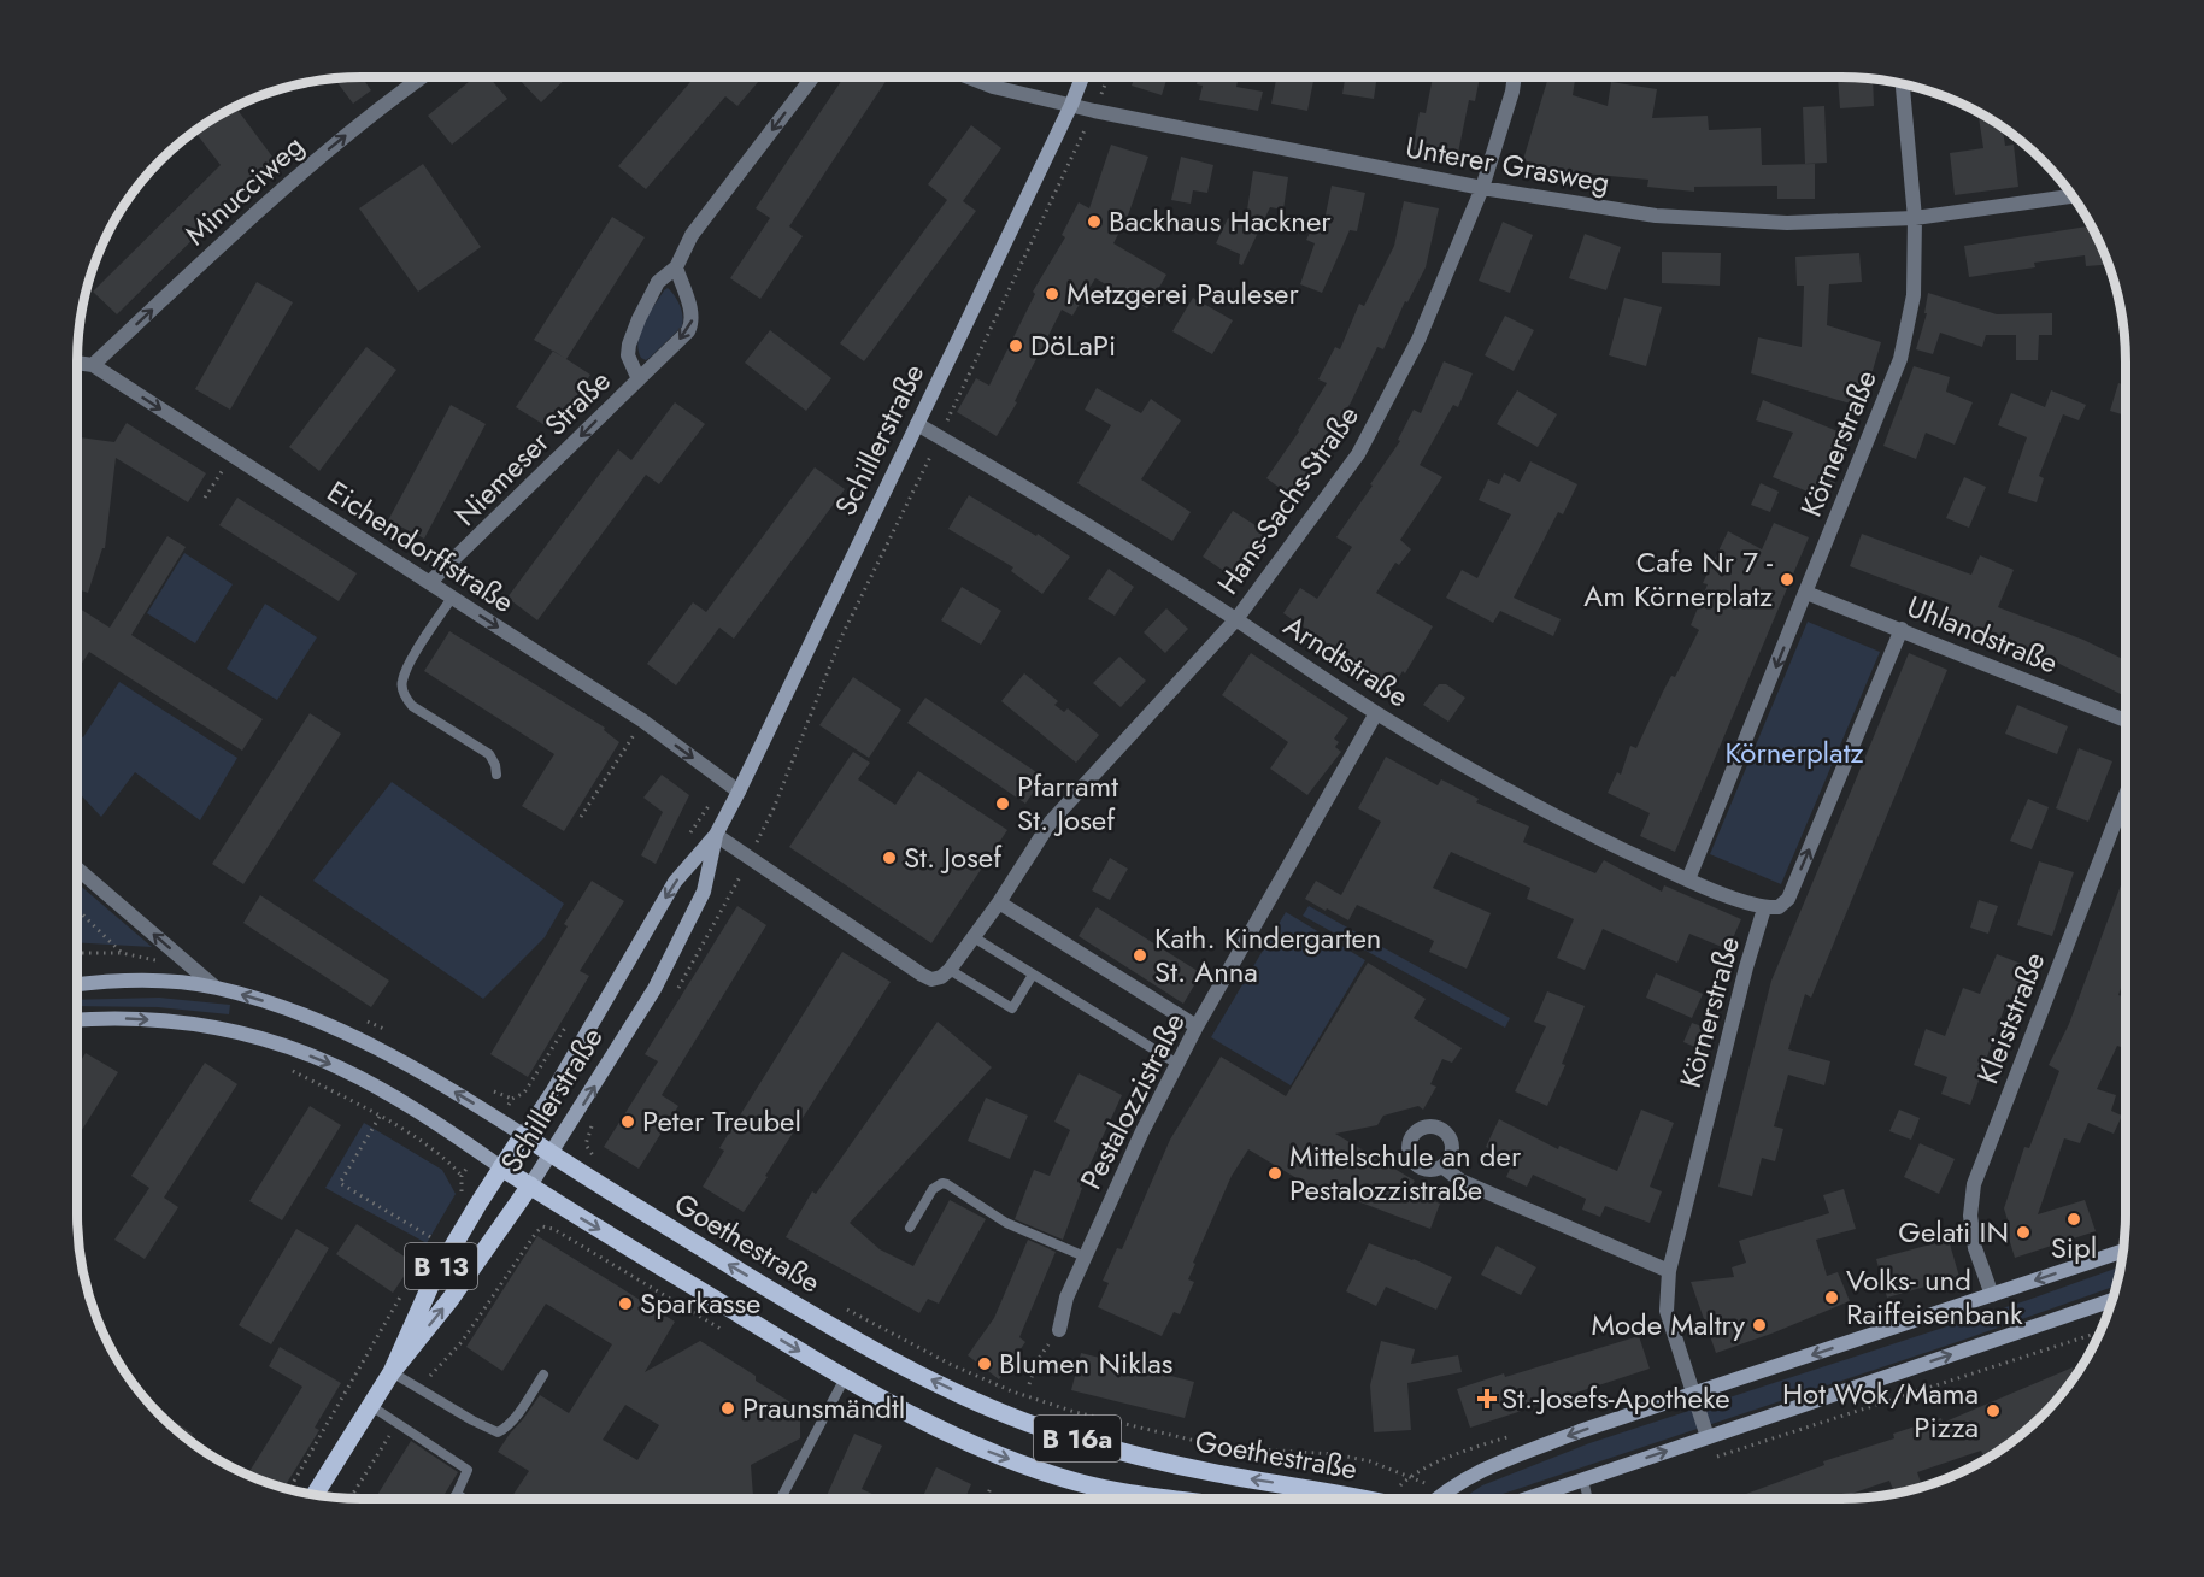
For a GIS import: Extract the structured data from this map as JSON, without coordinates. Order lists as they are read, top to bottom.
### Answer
{
  "streets": {
    "main road": [
      "Schillerstraße",
      "Goethestraße",
      "B 13",
      "B 16a"
    ],
    "street": [
      "Unterer Grasweg",
      "Minucciweg",
      "Körnerstraße",
      "Niemeser Straße",
      "Hans-Sachs-Straße",
      "Eichendorffstraße",
      "Uhlandstraße",
      "Arndtstraße",
      "Kleiststraße",
      "Pestalozzistraße"
    ]
  },
  "crossings": [
    ["Unterer Grasweg", "Schillerstraße"],
    ["Unterer Grasweg", "Körnerstraße"],
    ["Unterer Grasweg", "Hans-Sachs-Straße"],
    ["Minucciweg", "Eichendorffstraße"],
    ["Schillerstraße", "Eichendorffstraße"],
    ["Schillerstraße", "Arndtstraße"],
    ["Schillerstraße", "Goethestraße"],
    ["Körnerstraße", "Uhlandstraße"],
    ["Körnerstraße", "Arndtstraße"],
    ["Niemeser Straße", "Eichendorffstraße"],
    ["Hans-Sachs-Straße", "Arndtstraße"],
    ["Arndtstraße", "Pestalozzistraße"]
  ],
  "one_way": ["Minucciweg", "Niemeser Straße", "Eichendorffstraße"],
  "parks": ["Körnerplatz"],
  "places": {
    "other": [
      "Backhaus Hackner",
      "Metzgerei Pauleser",
      "DöLaPi",
      "Cafe Nr 7 - Am Körnerplatz",
      "Pfarramt St. Josef",
      "St. Josef",
      "Kath. Kindergarten St. Anna",
      "Peter Treubel",
      "Mittelschule an der Pestalozzistraße",
      "Sipl",
      "Gelati IN",
      "Volks- und Raiffeisenbank",
      "Sparkasse",
      "Mode Maltry",
      "Blumen Niklas",
      "Praunsmändtl",
      "Hot Wok/Mama Pizza"
    ],
    "health": ["St.-Josefs-Apotheke"]
  }
}
